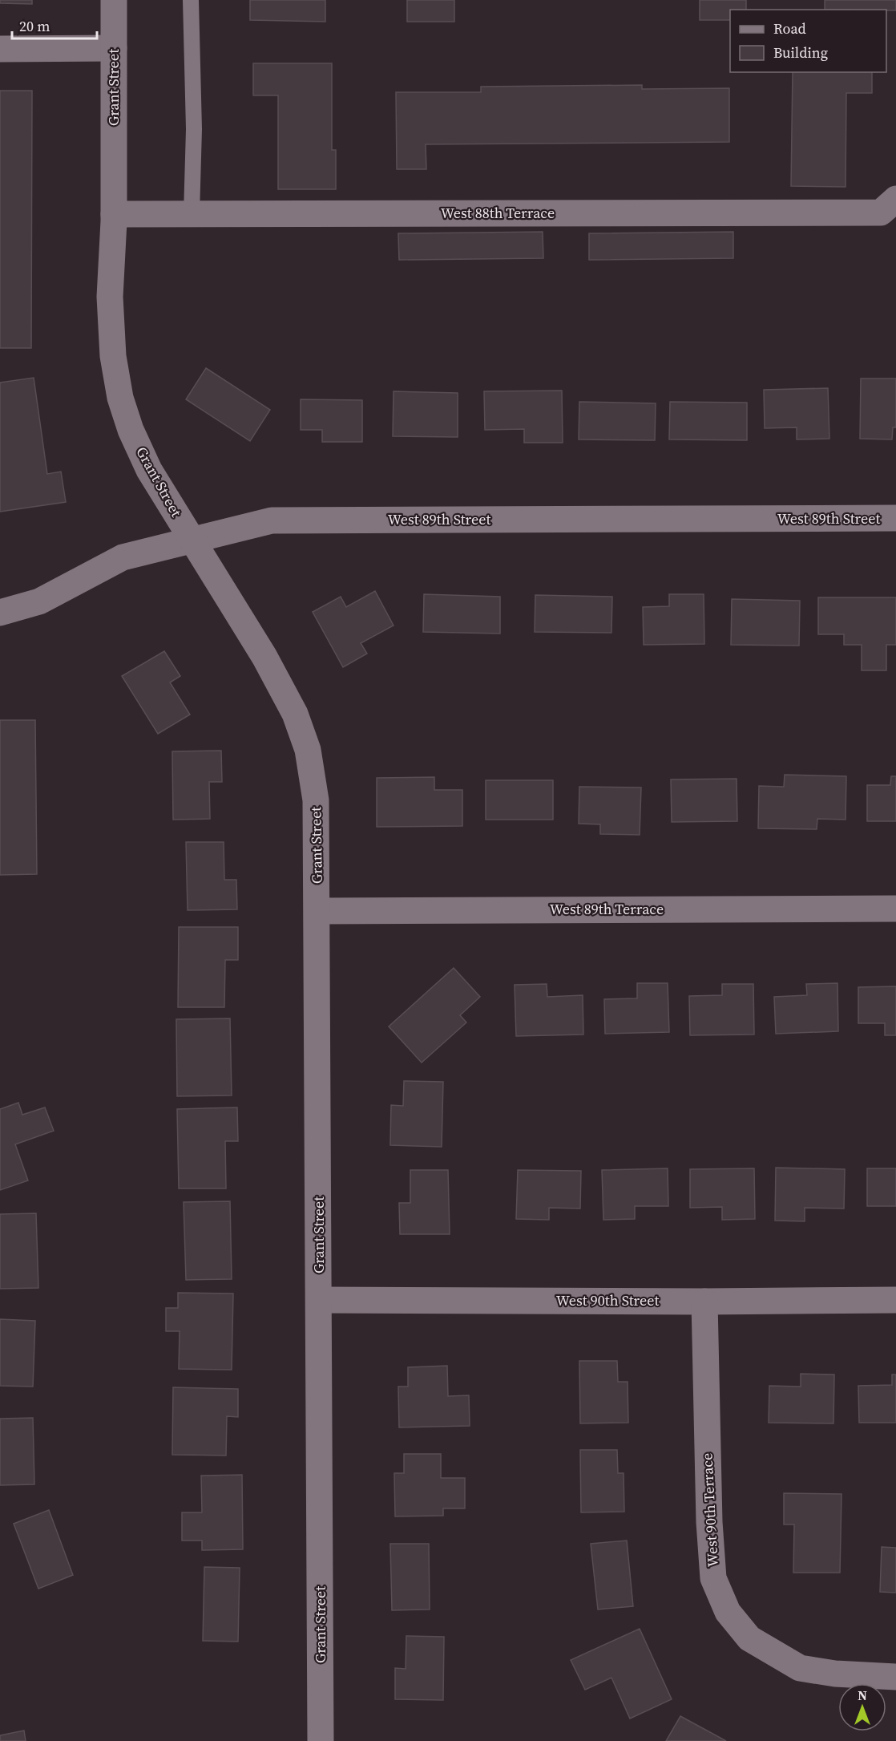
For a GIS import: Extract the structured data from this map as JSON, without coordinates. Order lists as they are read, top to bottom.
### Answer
{
  "streets": {
    "street": [
      "Grant Street",
      "West 88th Terrace",
      "West 89th Street",
      "West 89th Terrace",
      "West 90th Street",
      "West 90th Terrace"
    ]
  },
  "crossings": [
    ["Grant Street", "West 88th Terrace"],
    ["Grant Street", "West 89th Street"],
    ["Grant Street", "West 89th Terrace"],
    ["Grant Street", "West 90th Street"],
    ["West 90th Street", "West 90th Terrace"]
  ],
  "legend": ["Road", "Building"],
  "scale_bar": "20 m",
  "north": "top"
}
